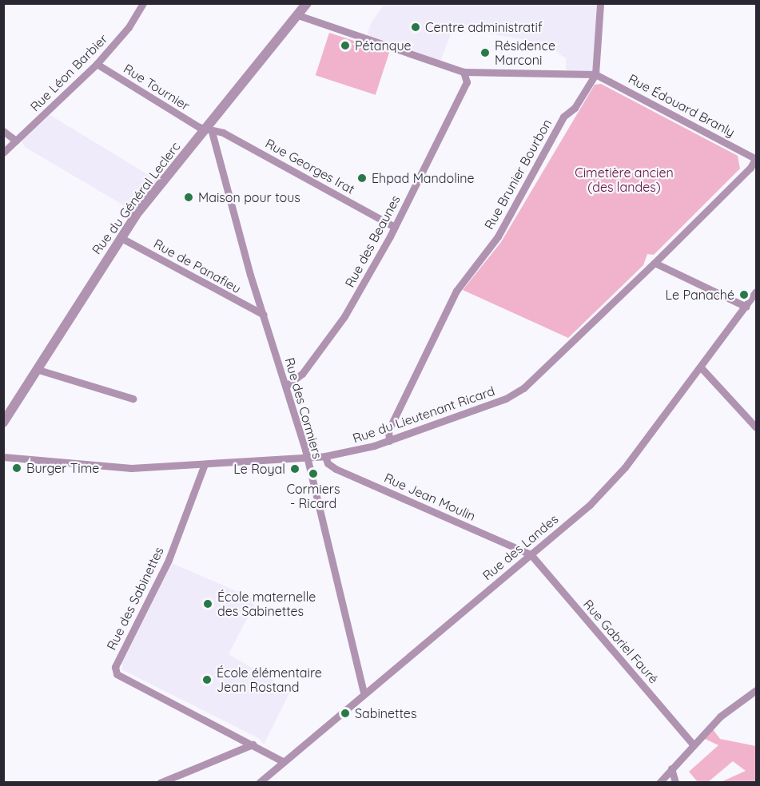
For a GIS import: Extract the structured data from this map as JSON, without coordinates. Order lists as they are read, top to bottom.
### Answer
{
  "streets": {
    "street": [
      "Rue Léon Barbier",
      "Rue Tournier",
      "Rue Édouard Branly",
      "Rue Georges Irat",
      "Rue Brunier Bourbon",
      "Rue du Général Leclerc",
      "Rue des Beaunes",
      "Rue de Panafieu",
      "Rue des Cormiers",
      "Rue du Lieutenant Ricard",
      "Rue Jean Moulin",
      "Rue des Landes",
      "Rue des Sabinettes",
      "Rue Gabriel Fauré"
    ]
  },
  "crossings": [
    ["Rue Léon Barbier", "Rue Tournier"],
    ["Rue Tournier", "Rue Georges Irat"],
    ["Rue Tournier", "Rue du Général Leclerc"],
    ["Rue Tournier", "Rue des Cormiers"],
    ["Rue Édouard Branly", "Rue Brunier Bourbon"],
    ["Rue Édouard Branly", "Rue du Lieutenant Ricard"],
    ["Rue Georges Irat", "Rue du Général Leclerc"],
    ["Rue Georges Irat", "Rue des Beaunes"],
    ["Rue Georges Irat", "Rue des Cormiers"],
    ["Rue Brunier Bourbon", "Rue du Lieutenant Ricard"],
    ["Rue du Général Leclerc", "Rue de Panafieu"],
    ["Rue du Général Leclerc", "Rue des Cormiers"],
    ["Rue des Beaunes", "Rue des Cormiers"],
    ["Rue de Panafieu", "Rue des Cormiers"],
    ["Rue des Cormiers", "Rue du Lieutenant Ricard"],
    ["Rue des Cormiers", "Rue des Landes"],
    ["Rue du Lieutenant Ricard", "Rue Jean Moulin"],
    ["Rue du Lieutenant Ricard", "Rue des Sabinettes"],
    ["Rue Jean Moulin", "Rue des Landes"],
    ["Rue Jean Moulin", "Rue Gabriel Fauré"],
    ["Rue des Landes", "Rue des Sabinettes"],
    ["Rue des Landes", "Rue Gabriel Fauré"]
  ],
  "parks": ["Cimetière ancien (des landes)"],
  "places": [
    "Centre administratif",
    "Pétanque",
    "Résidence Marconi",
    "Ehpad Mandoline",
    "Maison pour tous",
    "Le Panaché",
    "Burger Time",
    "Le Royal",
    "Cormiers - Ricard",
    "École maternelle des Sabinettes",
    "École élémentaire Jean Rostand",
    "Sabinettes"
  ]
}
